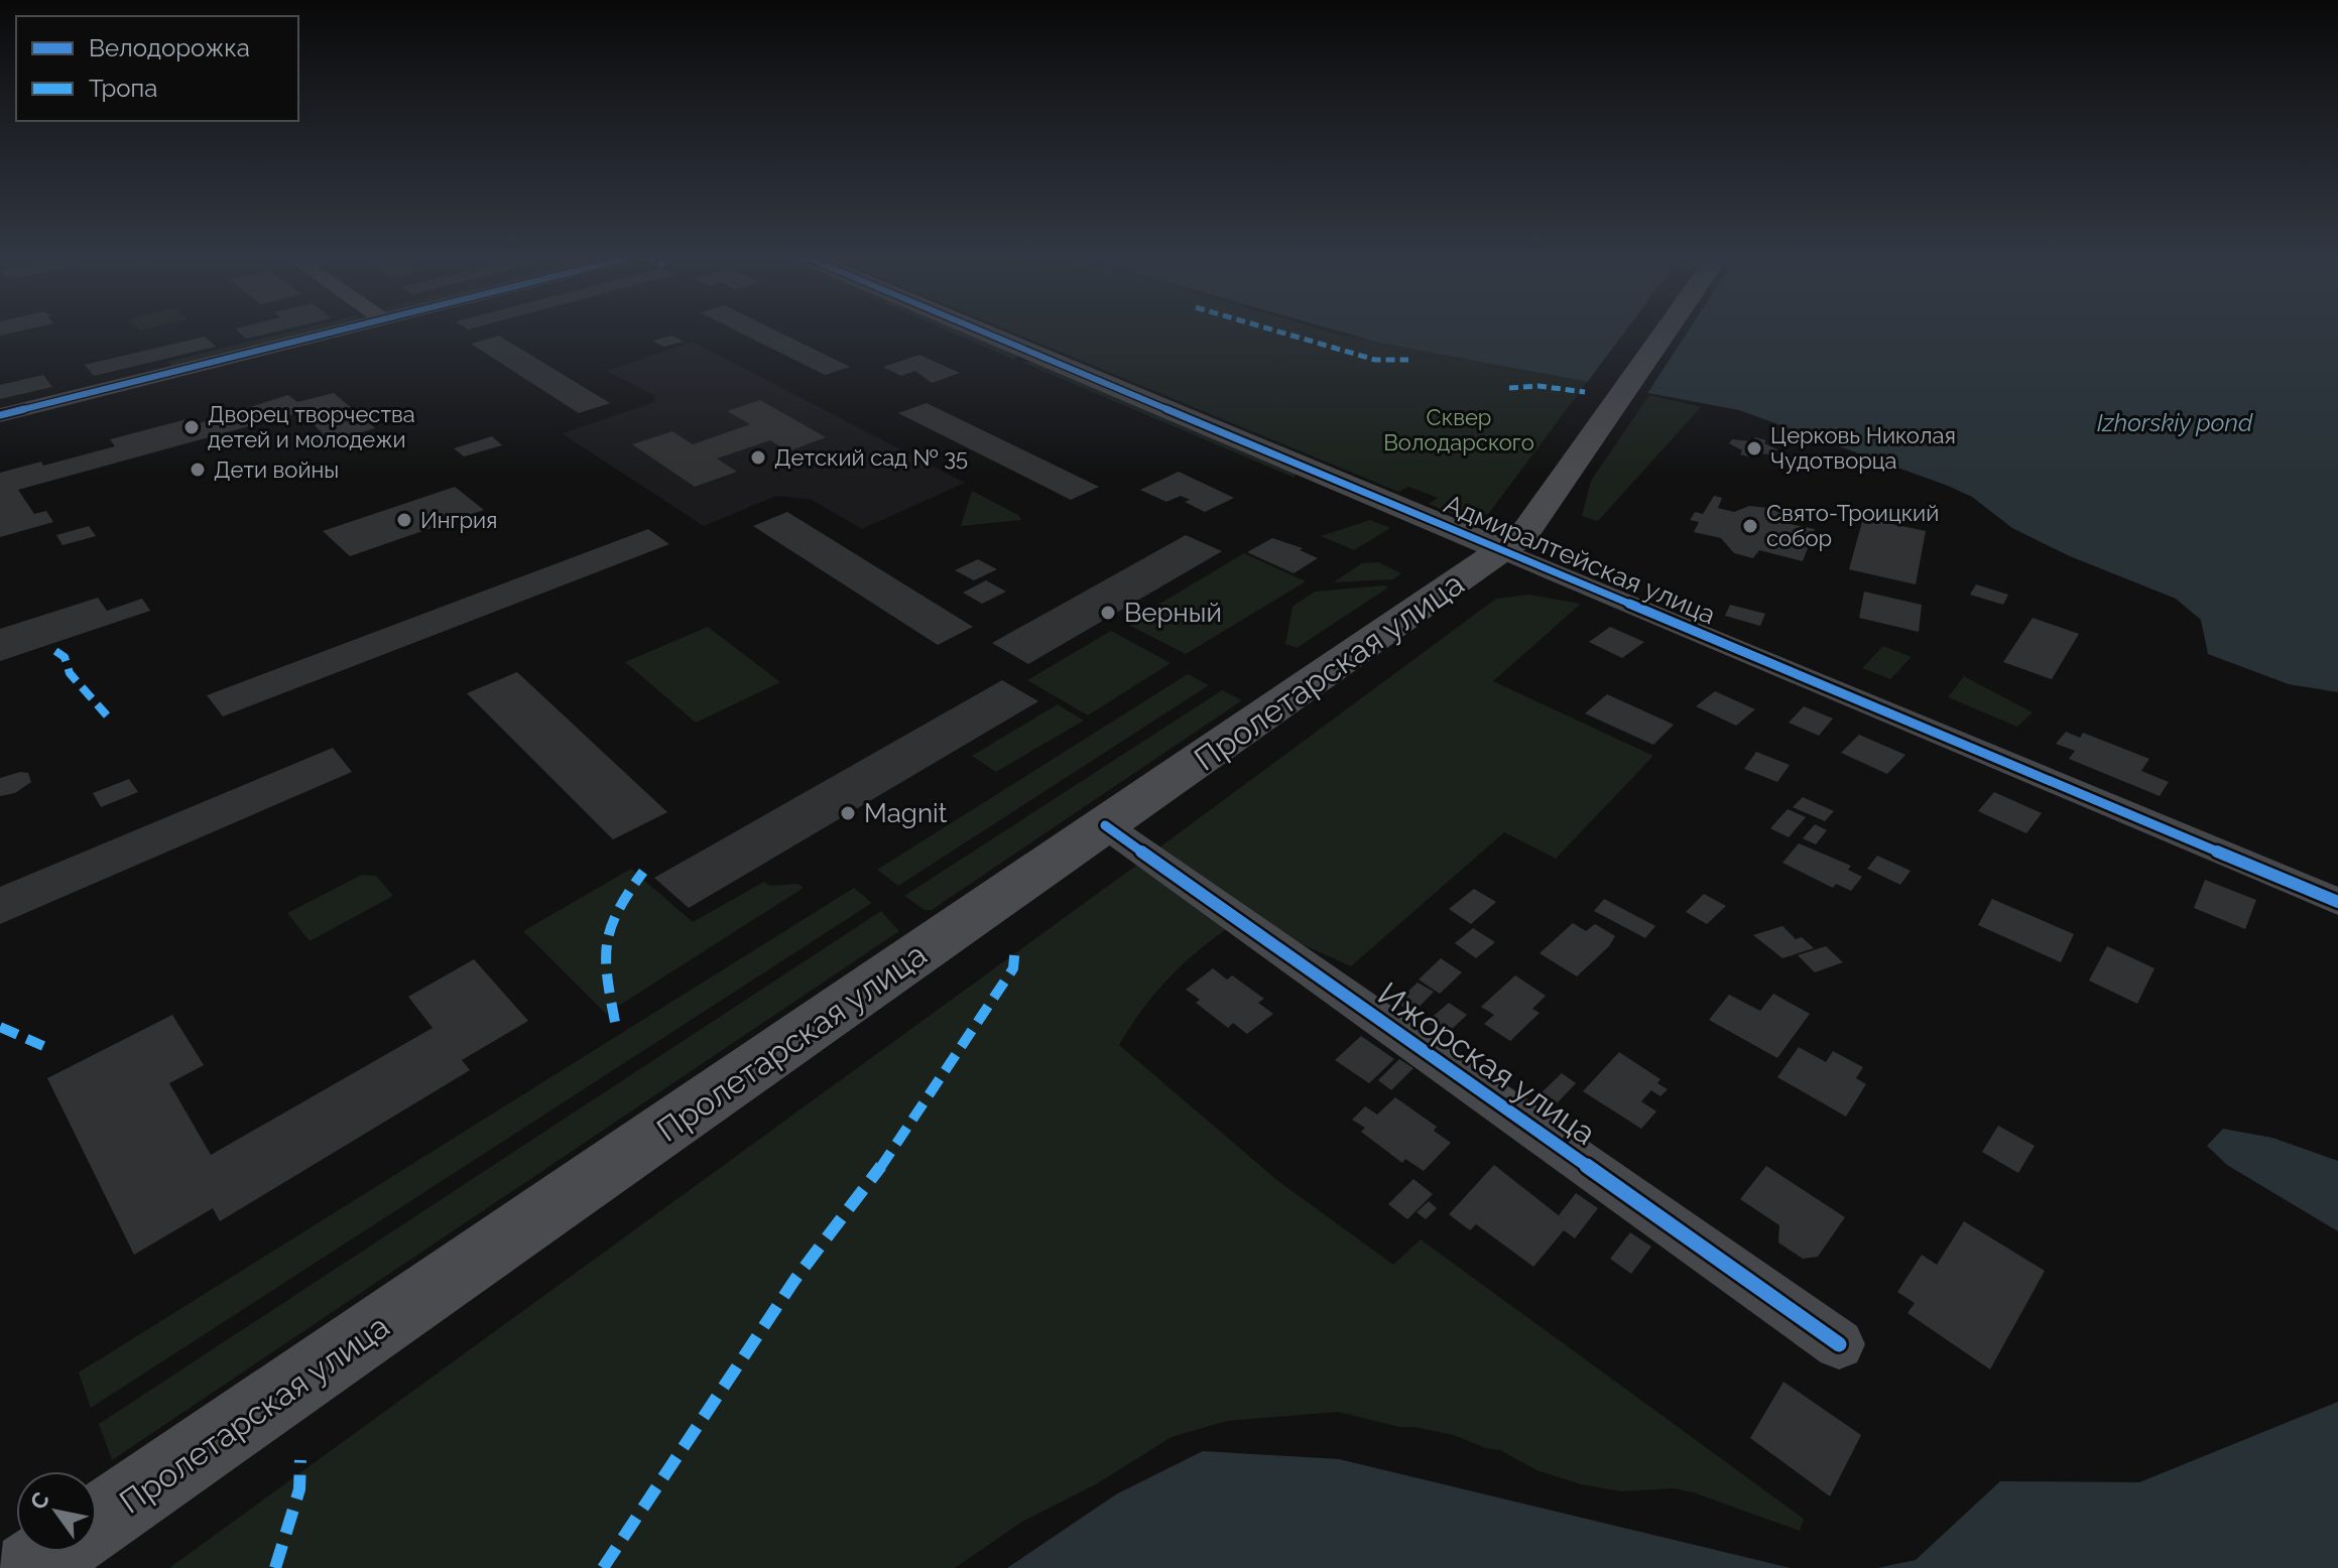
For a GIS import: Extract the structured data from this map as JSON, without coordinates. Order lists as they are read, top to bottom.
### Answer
{
  "streets": {
    "main road": ["Пролетарская улица"],
    "street": ["Адмиралтейская улица", "Ижорская улица"]
  },
  "crossings": [
    ["Адмиралтейская улица", "Пролетарская улица"],
    ["Пролетарская улица", "Ижорская улица"]
  ],
  "water": ["Izhorskiy pond"],
  "parks": ["Сквер Володарского"],
  "places": [
    "Дворец творчества детей и молодежи",
    "Церковь Николая Чудотворца",
    "Детский сад № 35",
    "Дети войны",
    "Ингрия",
    "Свято-Троицкий собор",
    "Верный",
    "Magnit"
  ],
  "legend": ["Велодорожка", "Тропа"],
  "north": "top left"
}
